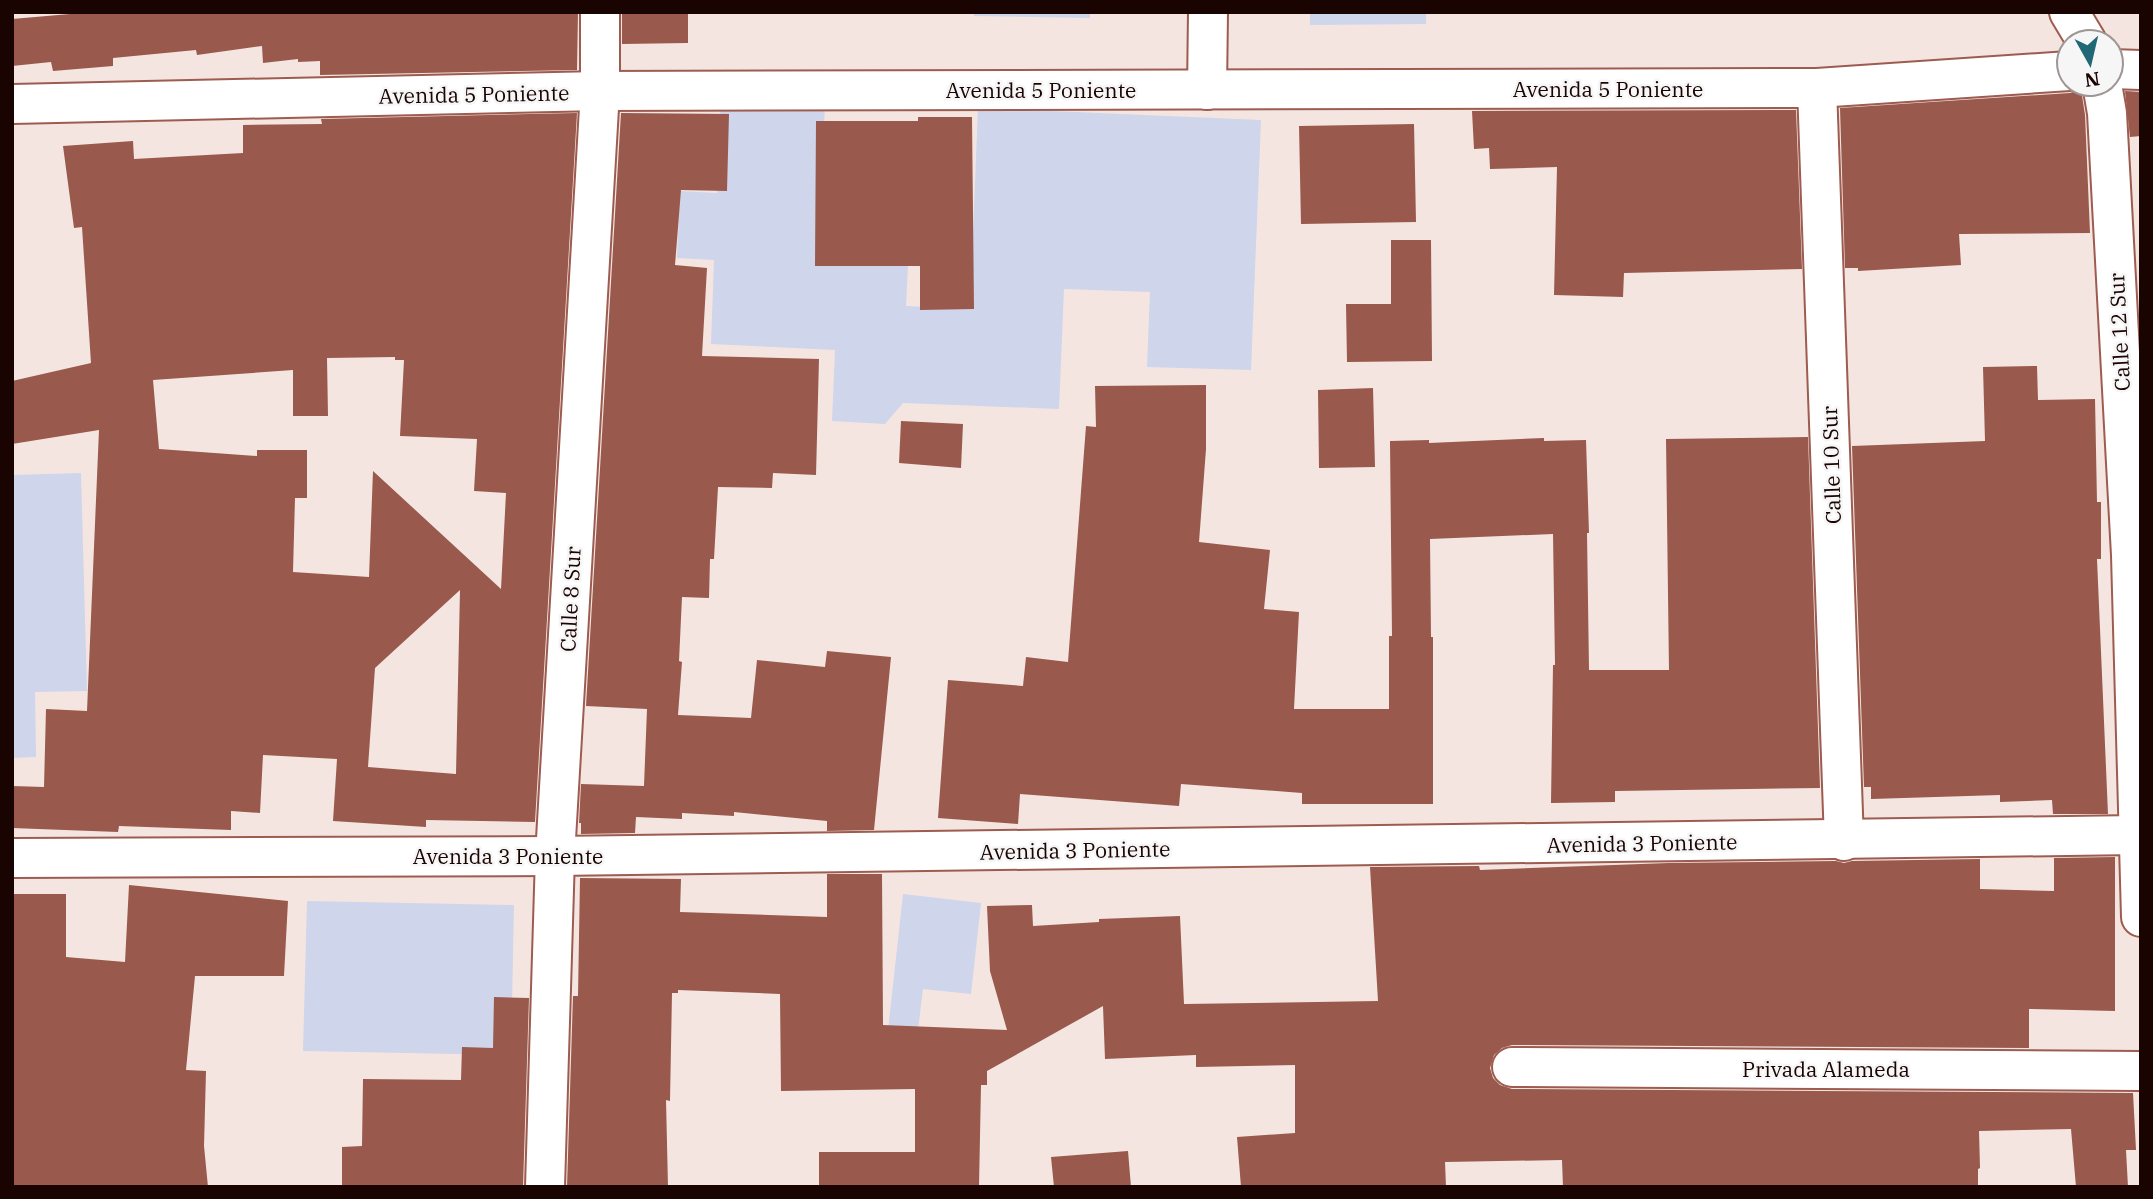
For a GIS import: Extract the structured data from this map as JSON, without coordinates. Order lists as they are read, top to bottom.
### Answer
{
  "streets": {
    "street": [
      "Avenida 5 Poniente",
      "Calle 12 Sur",
      "Calle 10 Sur",
      "Calle 8 Sur",
      "Avenida 3 Poniente",
      "Privada Alameda"
    ]
  },
  "crossings": [
    ["Avenida 5 Poniente", "Calle 10 Sur"],
    ["Avenida 5 Poniente", "Calle 8 Sur"],
    ["Calle 12 Sur", "Avenida 3 Poniente"],
    ["Calle 10 Sur", "Avenida 3 Poniente"],
    ["Calle 8 Sur", "Avenida 3 Poniente"]
  ],
  "north": "bottom"
}
